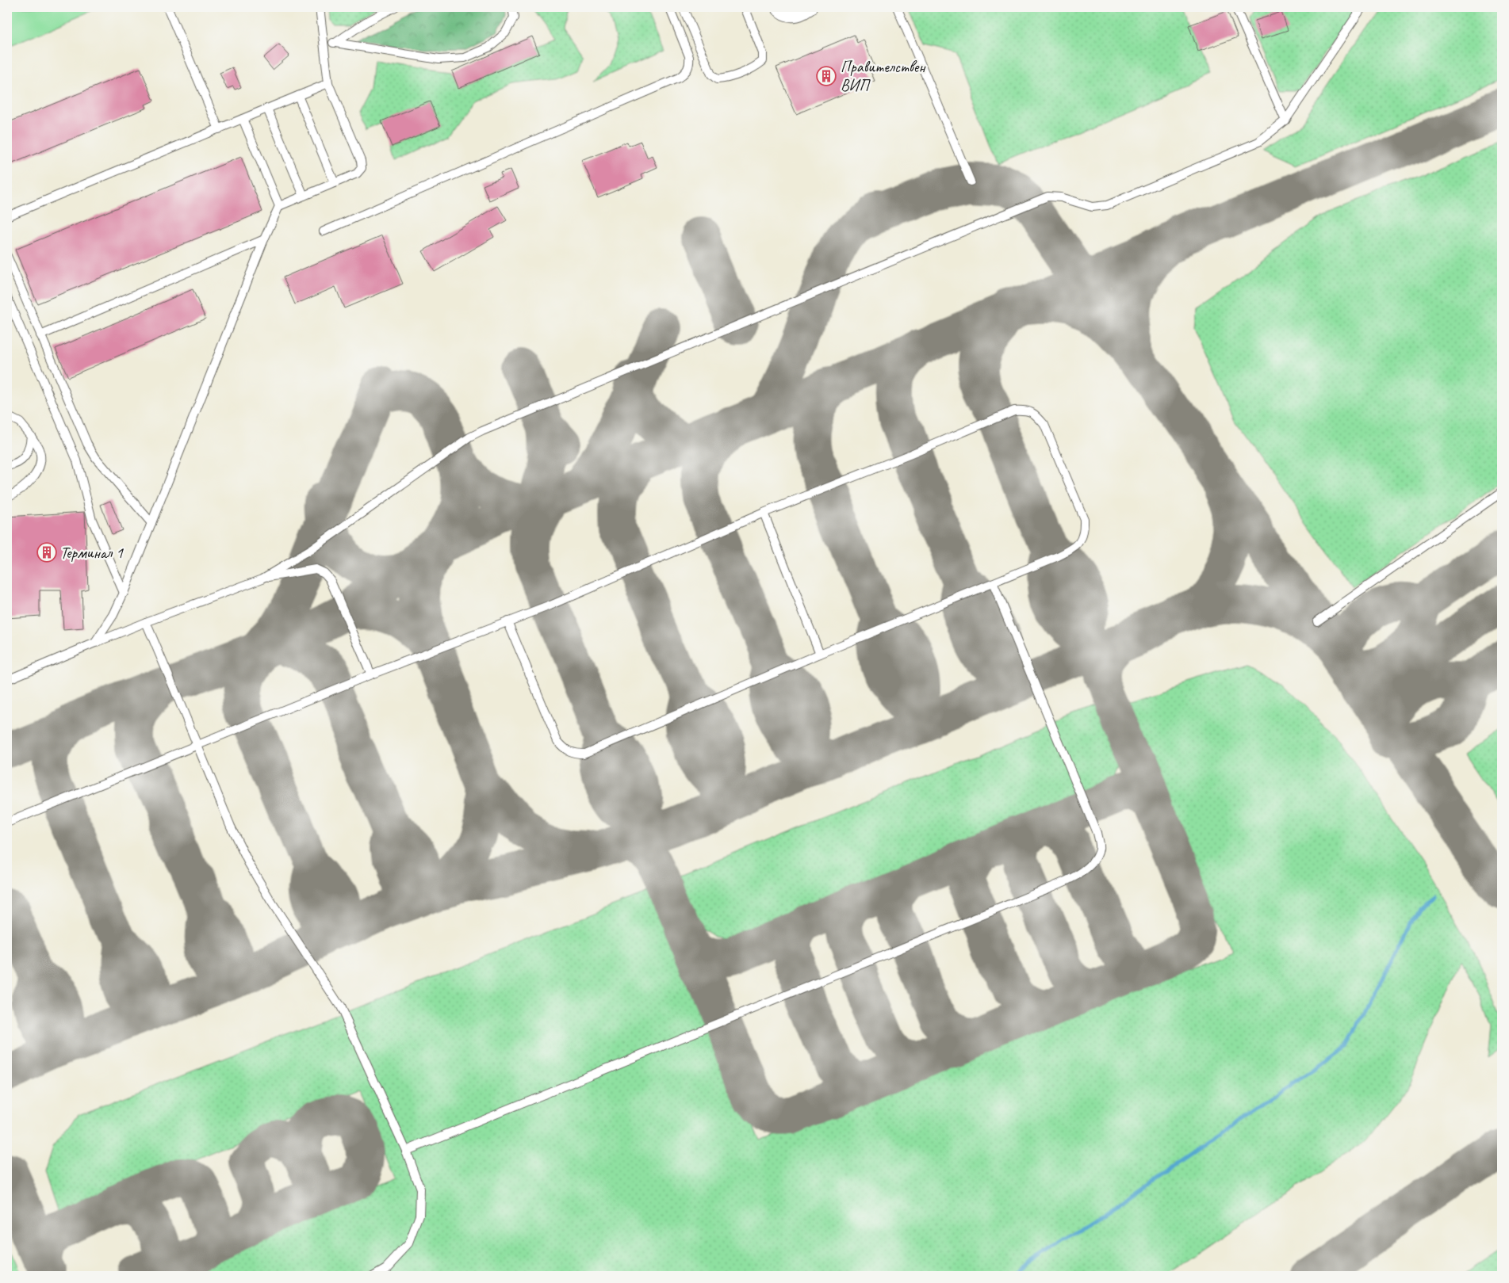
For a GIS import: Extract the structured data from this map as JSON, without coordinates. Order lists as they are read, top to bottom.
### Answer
{
  "places": {
    "building": ["Правителствен ВИП", "Терминал 1"]
  }
}
